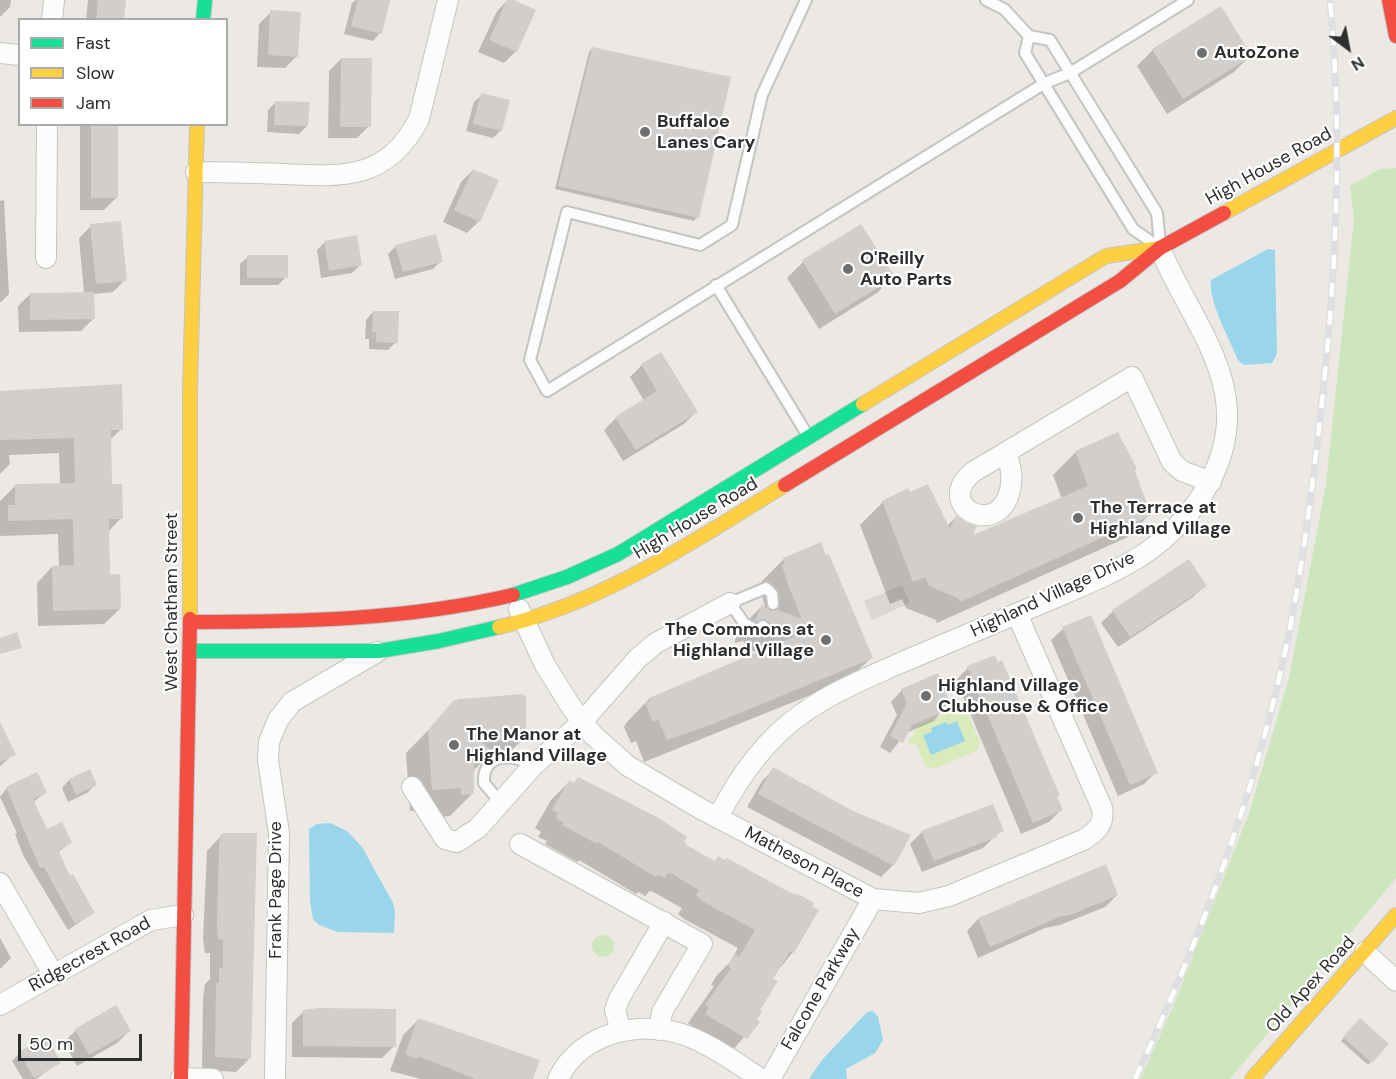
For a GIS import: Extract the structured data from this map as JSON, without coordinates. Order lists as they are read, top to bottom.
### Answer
{
  "streets": {
    "main road": ["High House Road", "West Chatham Street", "Old Apex Road"],
    "street": [
      "Highland Village Drive",
      "Matheson Place",
      "Frank Page Drive",
      "Ridgecrest Road",
      "Falcone Parkway"
    ]
  },
  "crossings": [
    ["High House Road", "Highland Village Drive"],
    ["High House Road", "West Chatham Street"],
    ["High House Road", "Matheson Place"],
    ["High House Road", "Frank Page Drive"],
    ["Highland Village Drive", "Matheson Place"],
    ["West Chatham Street", "Ridgecrest Road"],
    ["Matheson Place", "Falcone Parkway"]
  ],
  "places": [
    "AutoZone",
    "Buffaloe Lanes Cary",
    "O'Reilly Auto Parts",
    "The Terrace at Highland Village",
    "The Commons at Highland Village",
    "Highland Village Clubhouse & Office",
    "The Manor at Highland Village"
  ],
  "legend": ["Fast", "Slow", "Jam"],
  "scale_bar": "50 m",
  "north": "bottom right"
}
